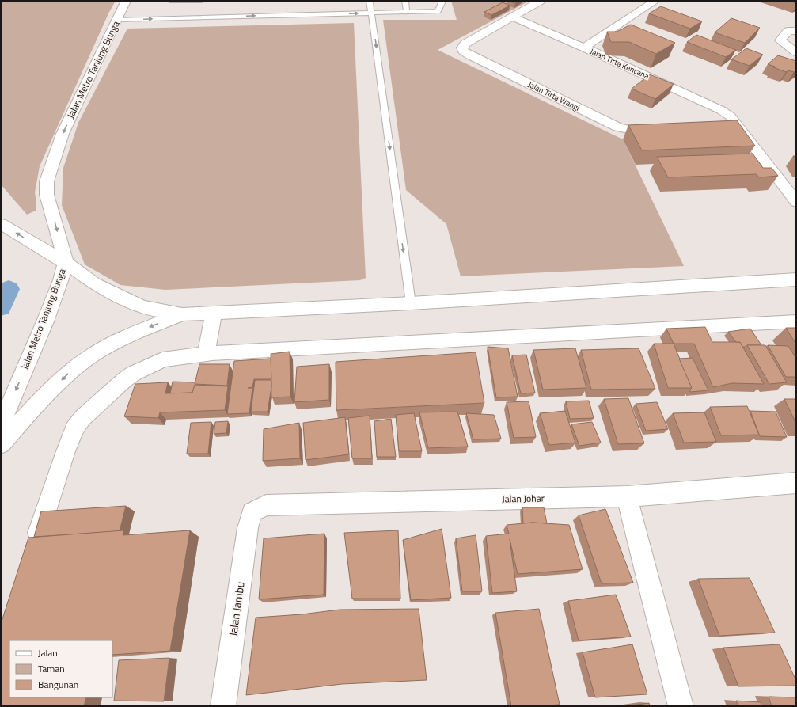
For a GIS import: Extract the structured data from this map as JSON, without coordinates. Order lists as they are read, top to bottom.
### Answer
{
  "streets": {
    "street": [
      "Jalan Tirta Kencana",
      "Jalan Metro Tanjung Bunga",
      "Jalan Tirta Wangi",
      "Jalan Johar",
      "Jalan Jambu"
    ]
  },
  "crossings": [
    ["Jalan Tirta Kencana", "Jalan Tirta Wangi"],
    ["Jalan Johar", "Jalan Jambu"]
  ],
  "one_way": ["Jalan Metro Tanjung Bunga"],
  "legend": ["Jalan", "Taman", "Bangunan"]
}
